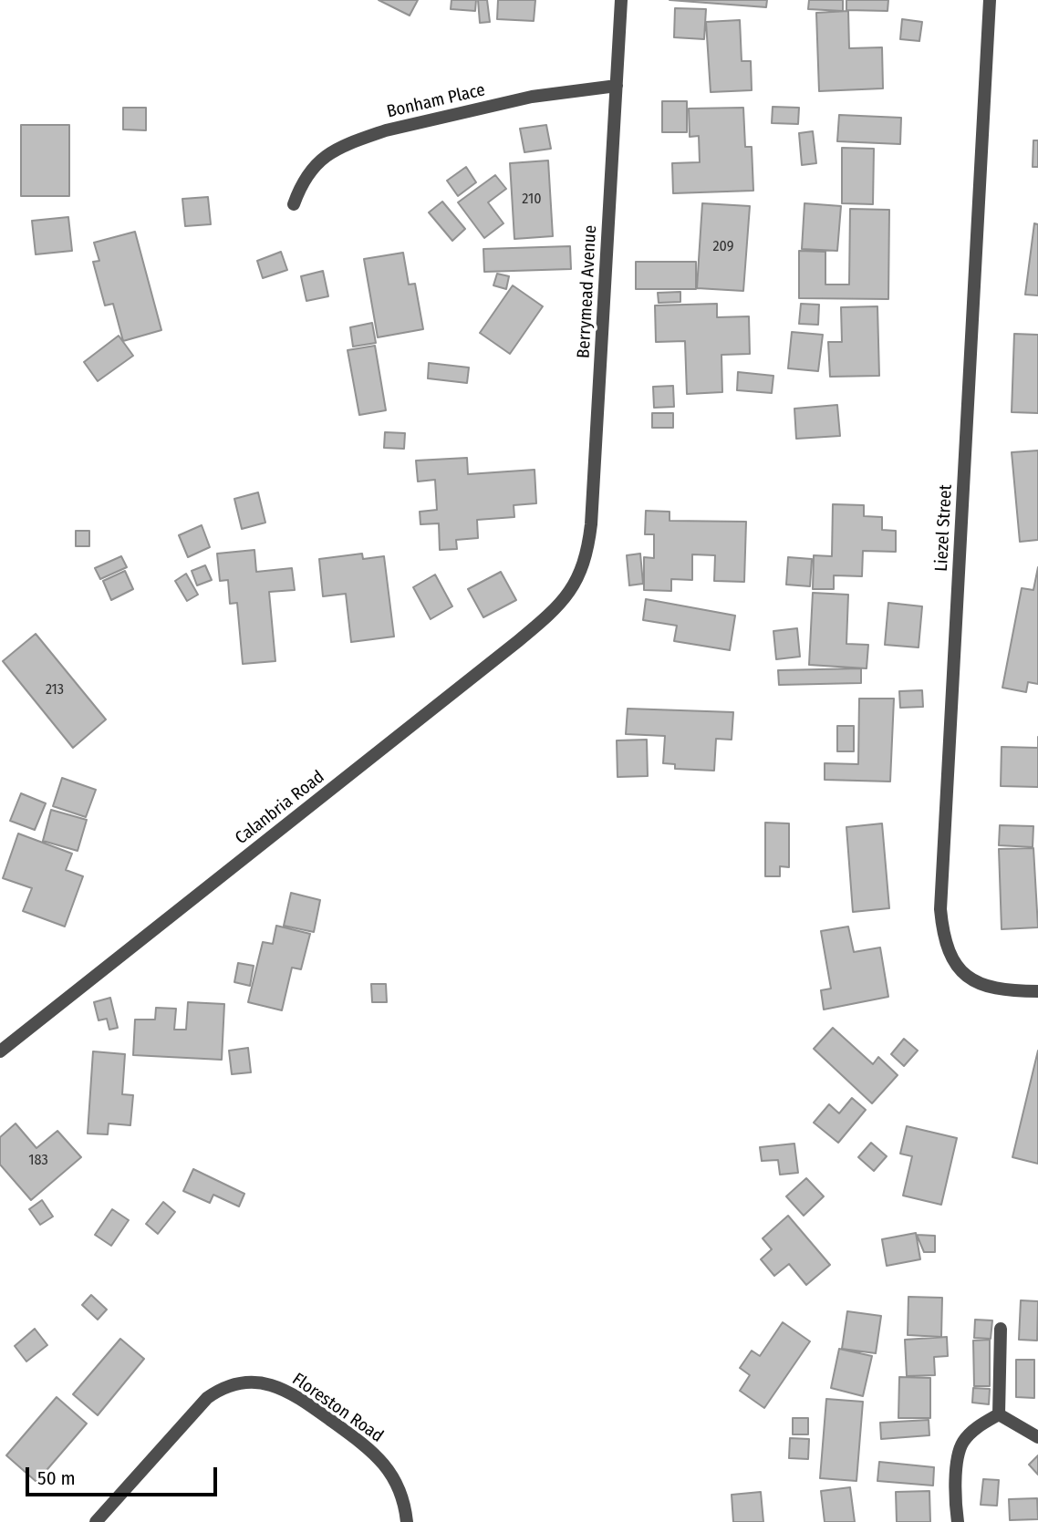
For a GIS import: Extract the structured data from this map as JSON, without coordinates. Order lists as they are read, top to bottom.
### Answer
{
  "streets": {
    "street": [
      "Bonham Place",
      "Berrymead Avenue",
      "Liezel Street",
      "Calanbria Road",
      "Floreston Road"
    ]
  },
  "crossings": [
    ["Bonham Place", "Berrymead Avenue"],
    ["Berrymead Avenue", "Calanbria Road"]
  ],
  "house_numbers": [
    "210",
    "209",
    "213",
    "183"
  ],
  "scale_bar": "50 m"
}
